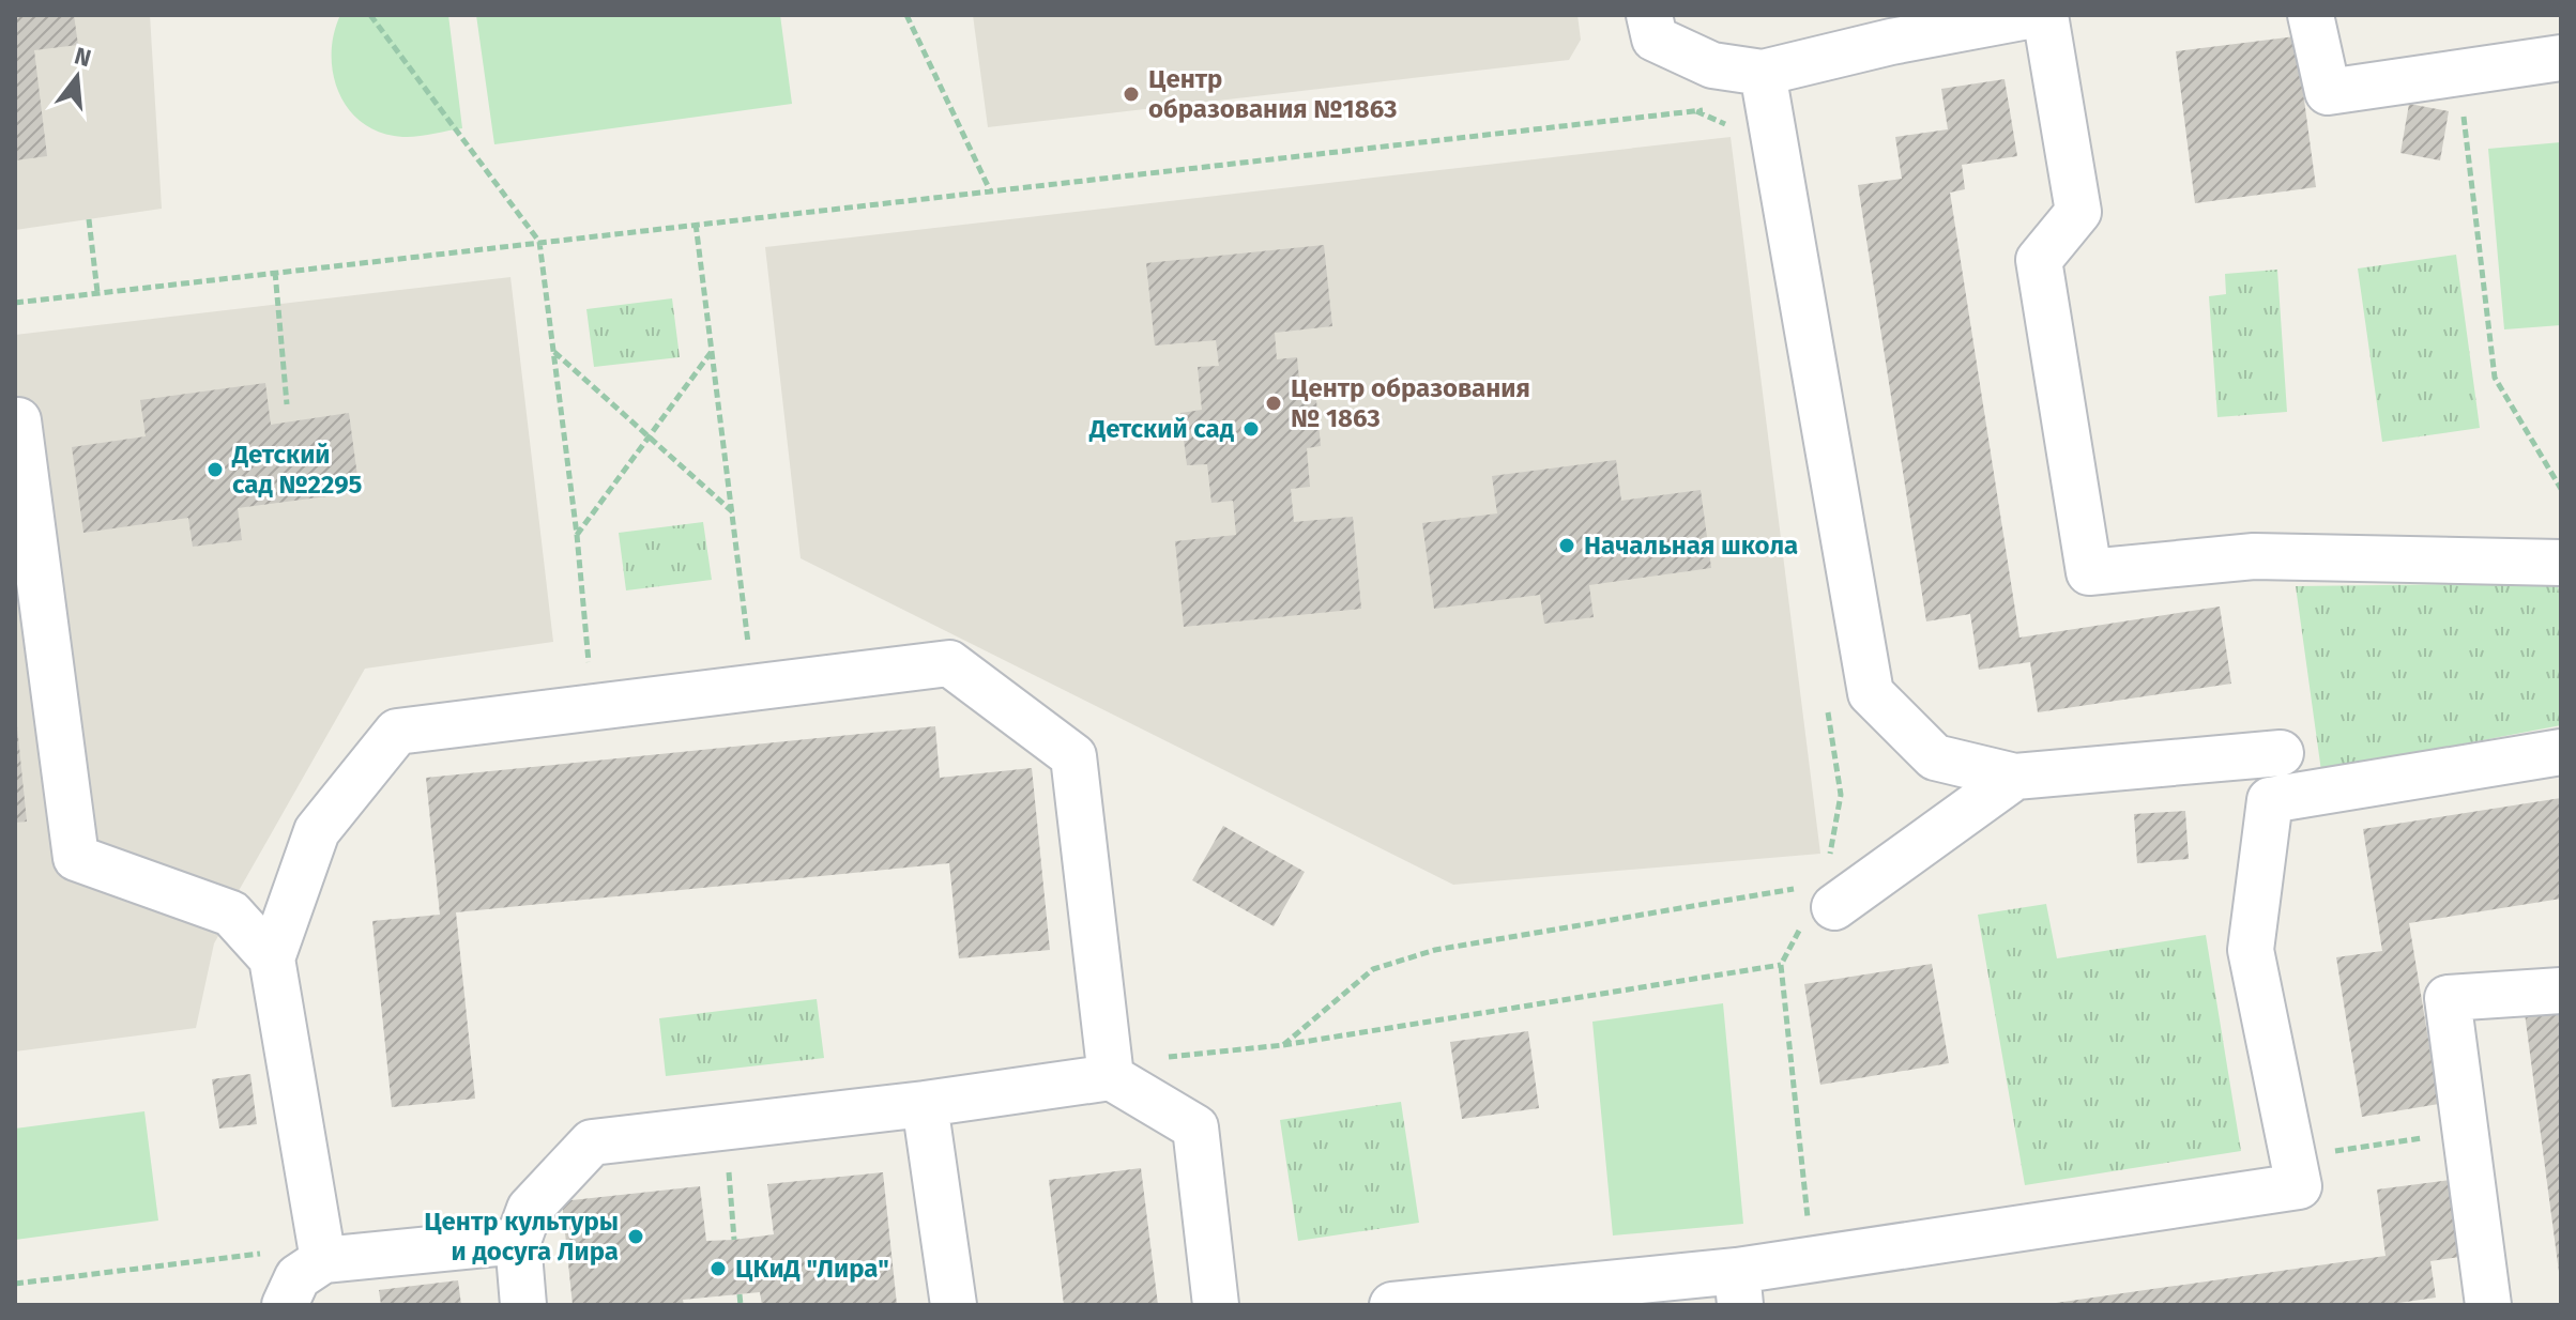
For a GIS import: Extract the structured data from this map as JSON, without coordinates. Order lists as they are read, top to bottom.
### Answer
{
  "places": [
    "Центр образования №1863",
    "Центр образования № 1863",
    "Детский сад",
    "Детский сад №2295",
    "Начальная школа",
    "Центр культуры и досуга Лира",
    "ЦКиД \"Лира\""
  ],
  "north": "top"
}
